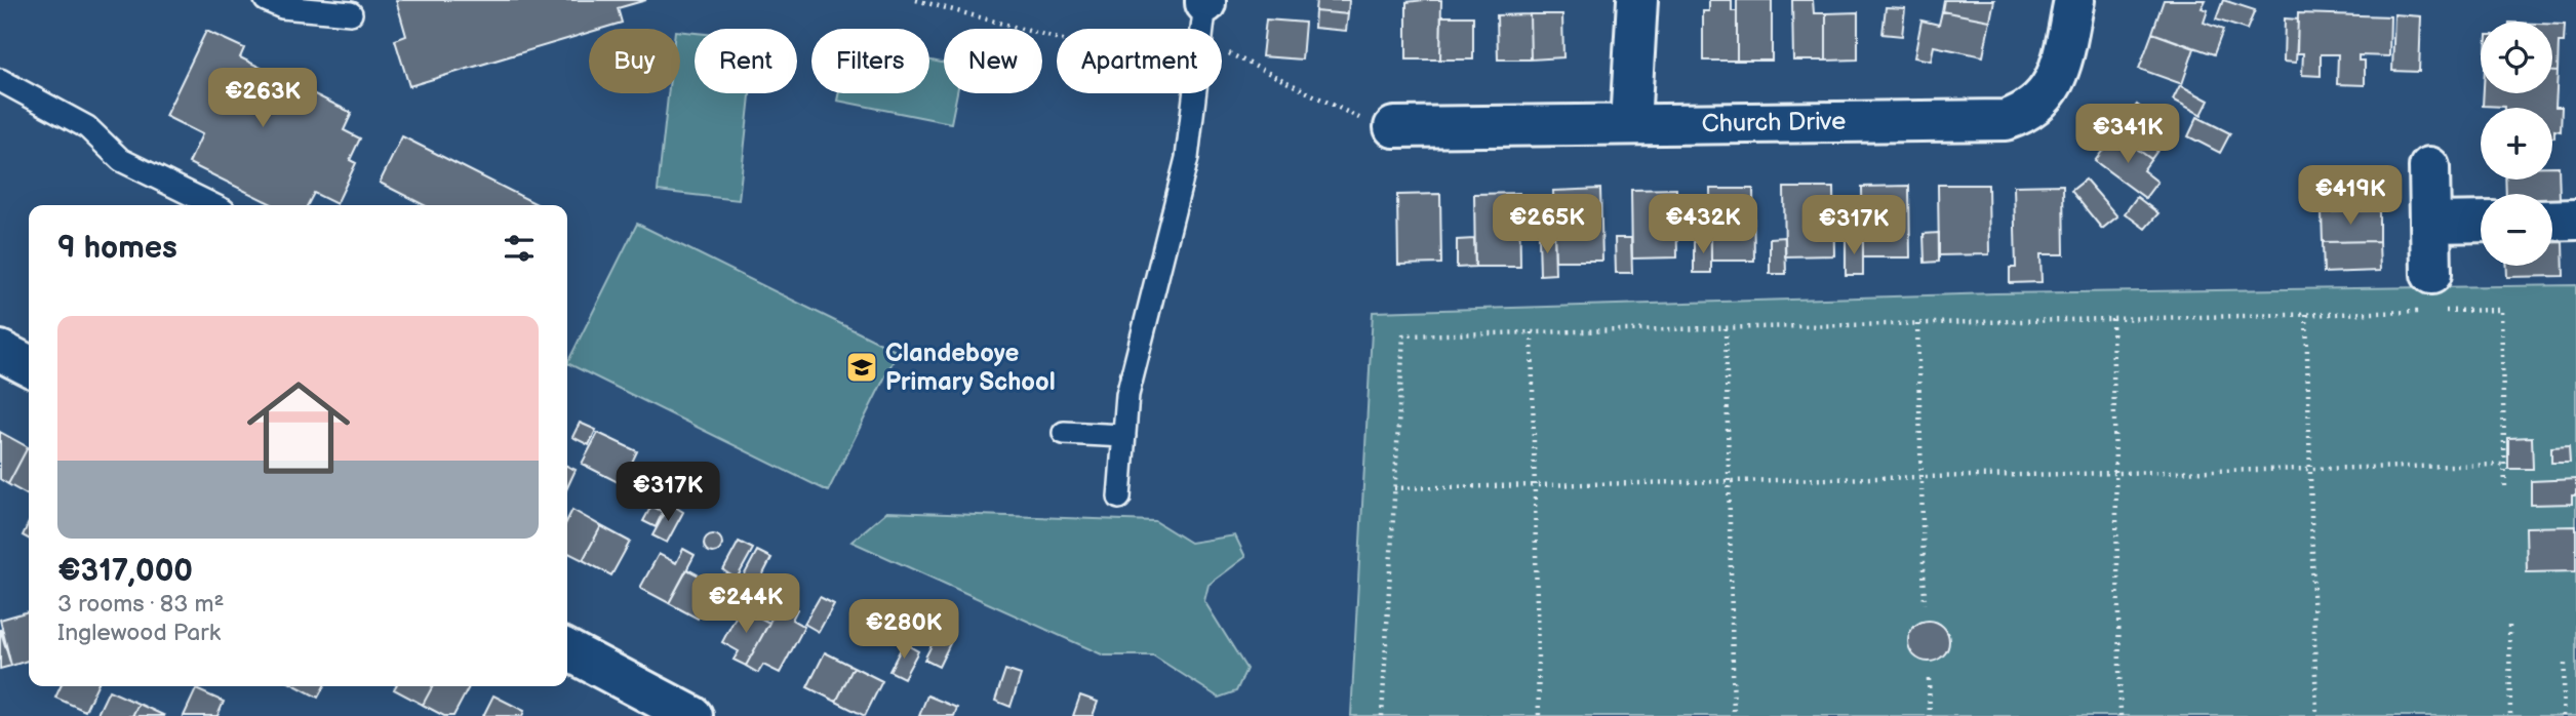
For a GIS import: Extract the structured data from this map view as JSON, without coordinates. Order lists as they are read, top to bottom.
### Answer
{
  "streets": {
    "street": ["Church Drive"]
  },
  "places": {
    "school or university": ["Clandeboye Primary School"]
  },
  "page": {
    "map_buttons": ["+", "−"],
    "chip": [
      "Buy",
      "Rent",
      "Filters",
      "New",
      "Apartment"
    ],
    "price": [
      "€263K",
      "€341K",
      "€419K",
      "€265K",
      "€432K",
      "€317K",
      "€317K",
      "€244K",
      "€280K"
    ],
    "heading": "9 homes",
    "list": [
      {
        "name": "€317,000",
        "note": "3 rooms · 83 m² · Inglewood Park"
      }
    ]
  }
}
